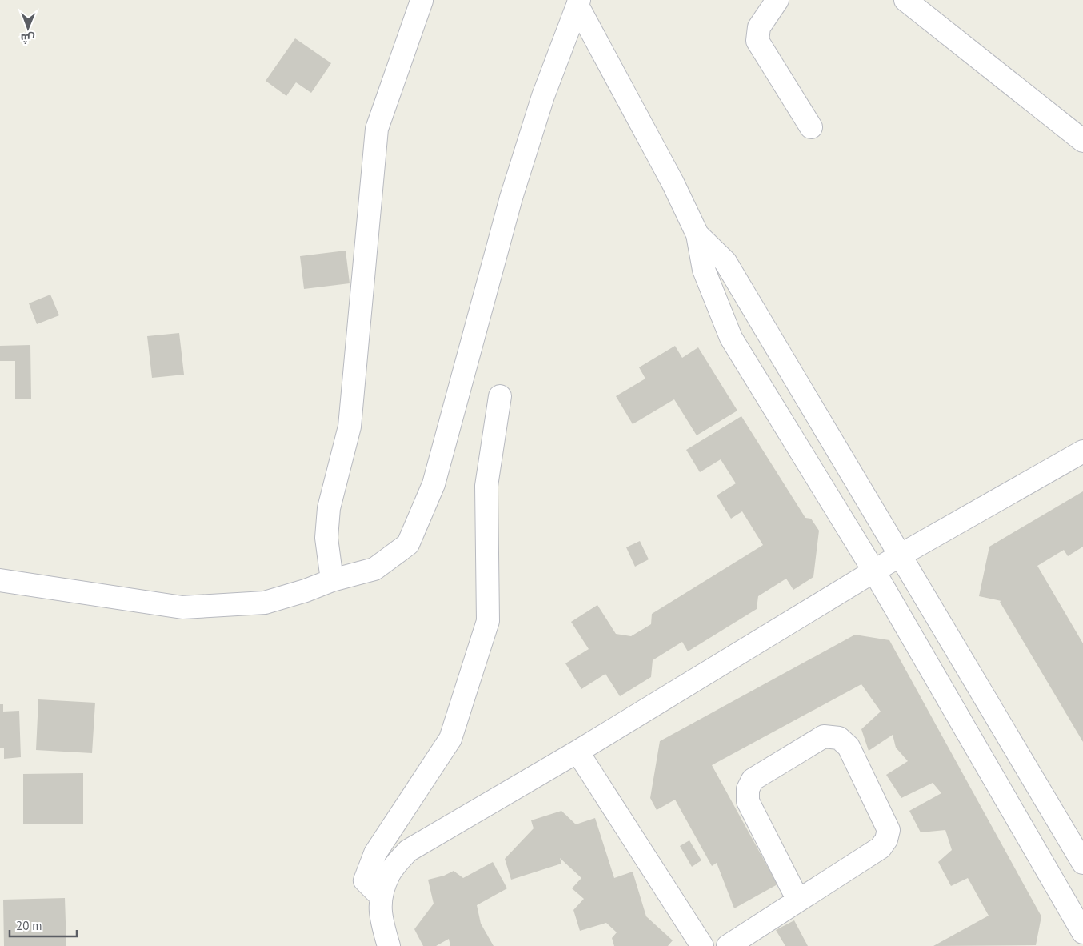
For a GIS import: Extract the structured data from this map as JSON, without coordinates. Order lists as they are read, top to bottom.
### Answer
{
  "scale_bar": "20 m",
  "north": "bottom"
}
